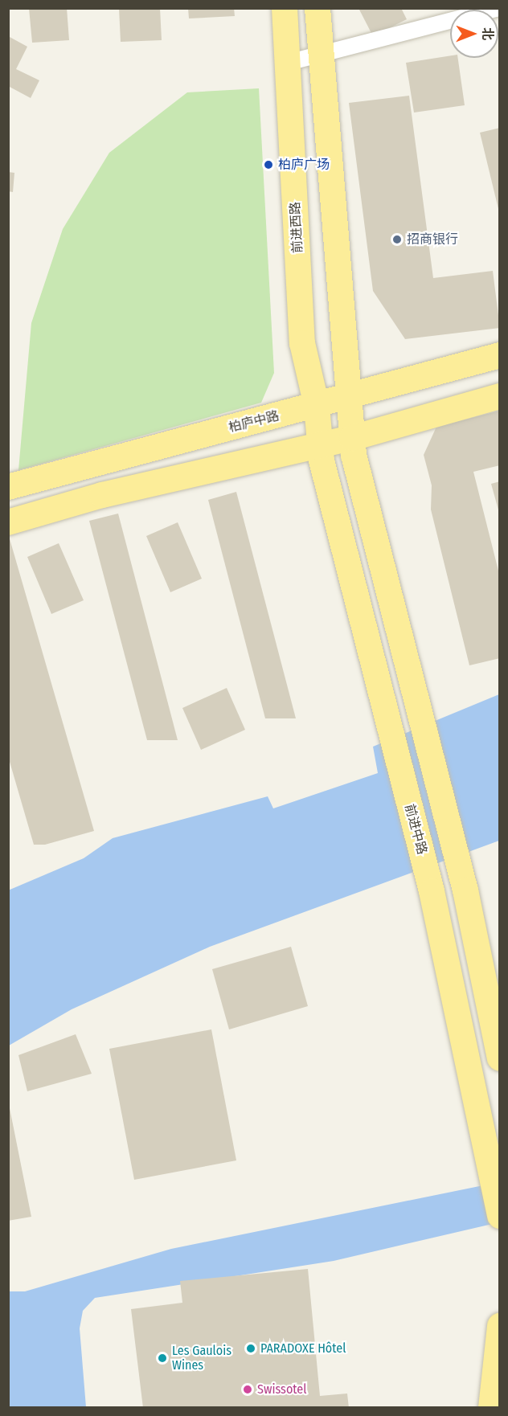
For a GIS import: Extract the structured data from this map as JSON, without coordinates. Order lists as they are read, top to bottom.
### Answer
{
  "streets": {
    "main road": ["前进西路", "柏庐中路", "前进中路"]
  },
  "crossings": [
    ["前进西路", "柏庐中路"],
    ["前进西路", "前进中路"]
  ],
  "places": [
    "柏庐广场",
    "招商银行",
    "PARADOXE Hôtel",
    "Les Gaulois Wines",
    "Swissotel"
  ],
  "north": "right"
}
